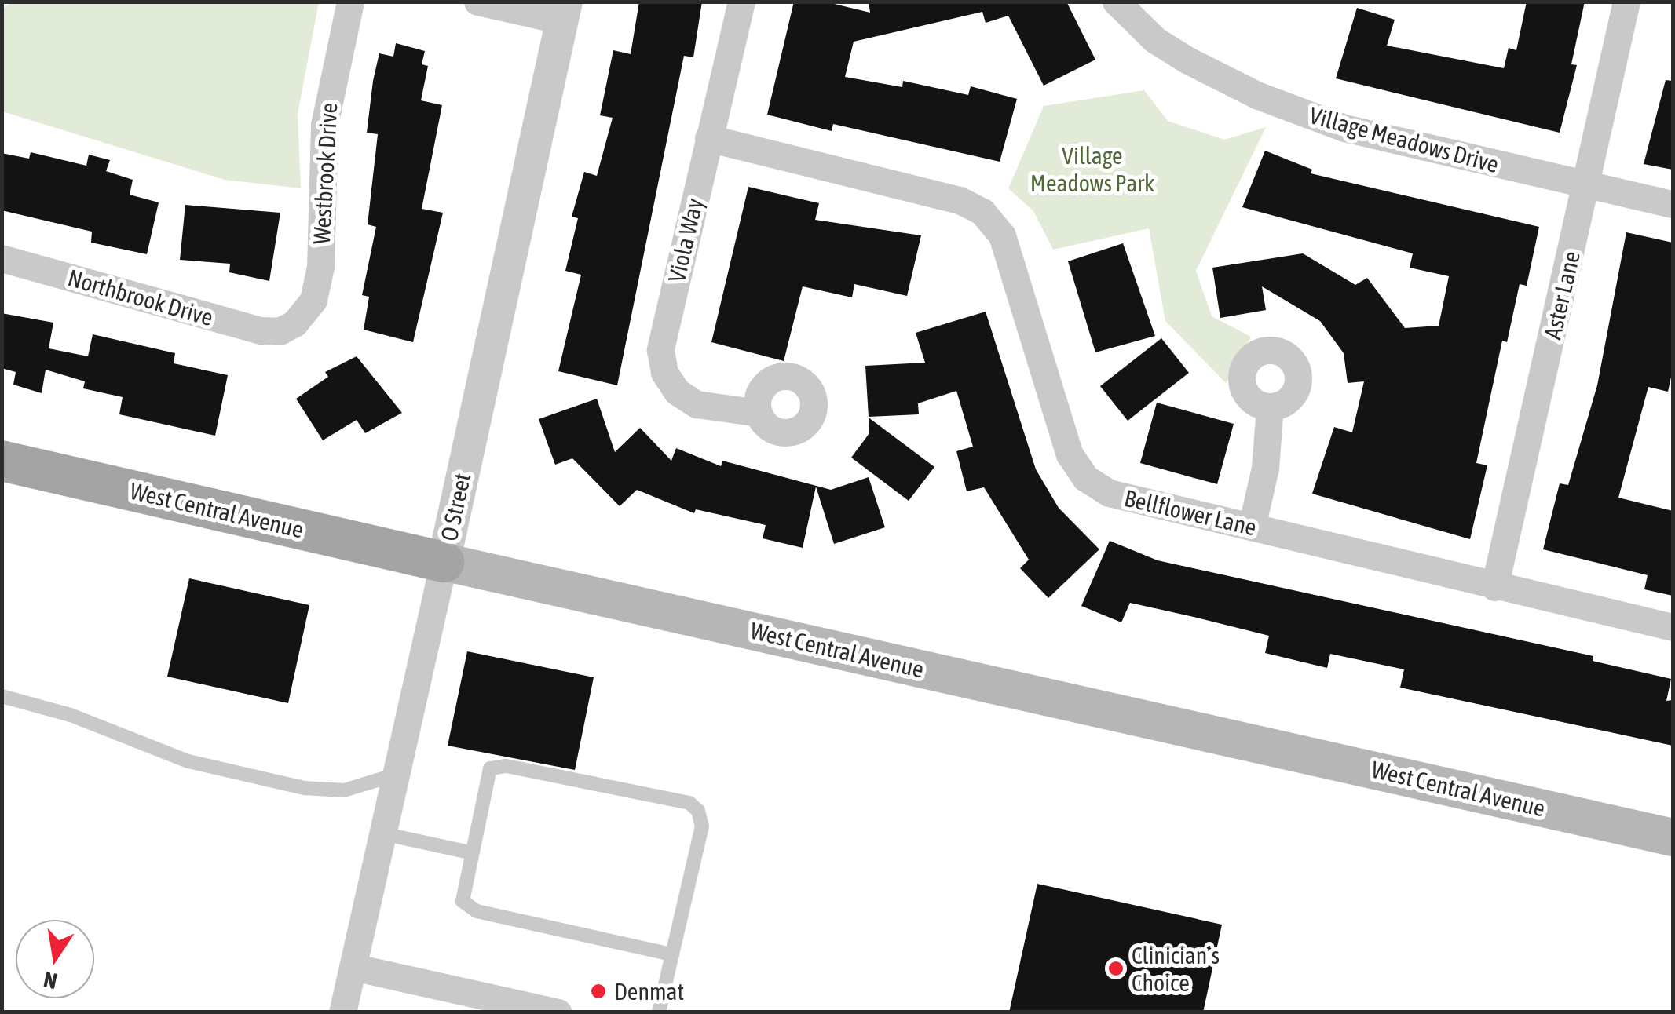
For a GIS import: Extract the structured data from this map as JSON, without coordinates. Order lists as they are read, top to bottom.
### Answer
{
  "streets": {
    "main road": ["West Central Avenue"],
    "street": [
      "Village Meadows Drive",
      "Westbrook Drive",
      "Viola Way",
      "Aster Lane",
      "Northbrook Drive",
      "O Street",
      "Bellflower Lane"
    ]
  },
  "crossings": [
    ["Village Meadows Drive", "Aster Lane"],
    ["Westbrook Drive", "Northbrook Drive"],
    ["Viola Way", "Bellflower Lane"],
    ["Aster Lane", "Bellflower Lane"],
    ["O Street", "West Central Avenue"]
  ],
  "parks": ["Village Meadows Park"],
  "places": ["Clinician’s Choice", "Denmat"],
  "north": "bottom"
}
